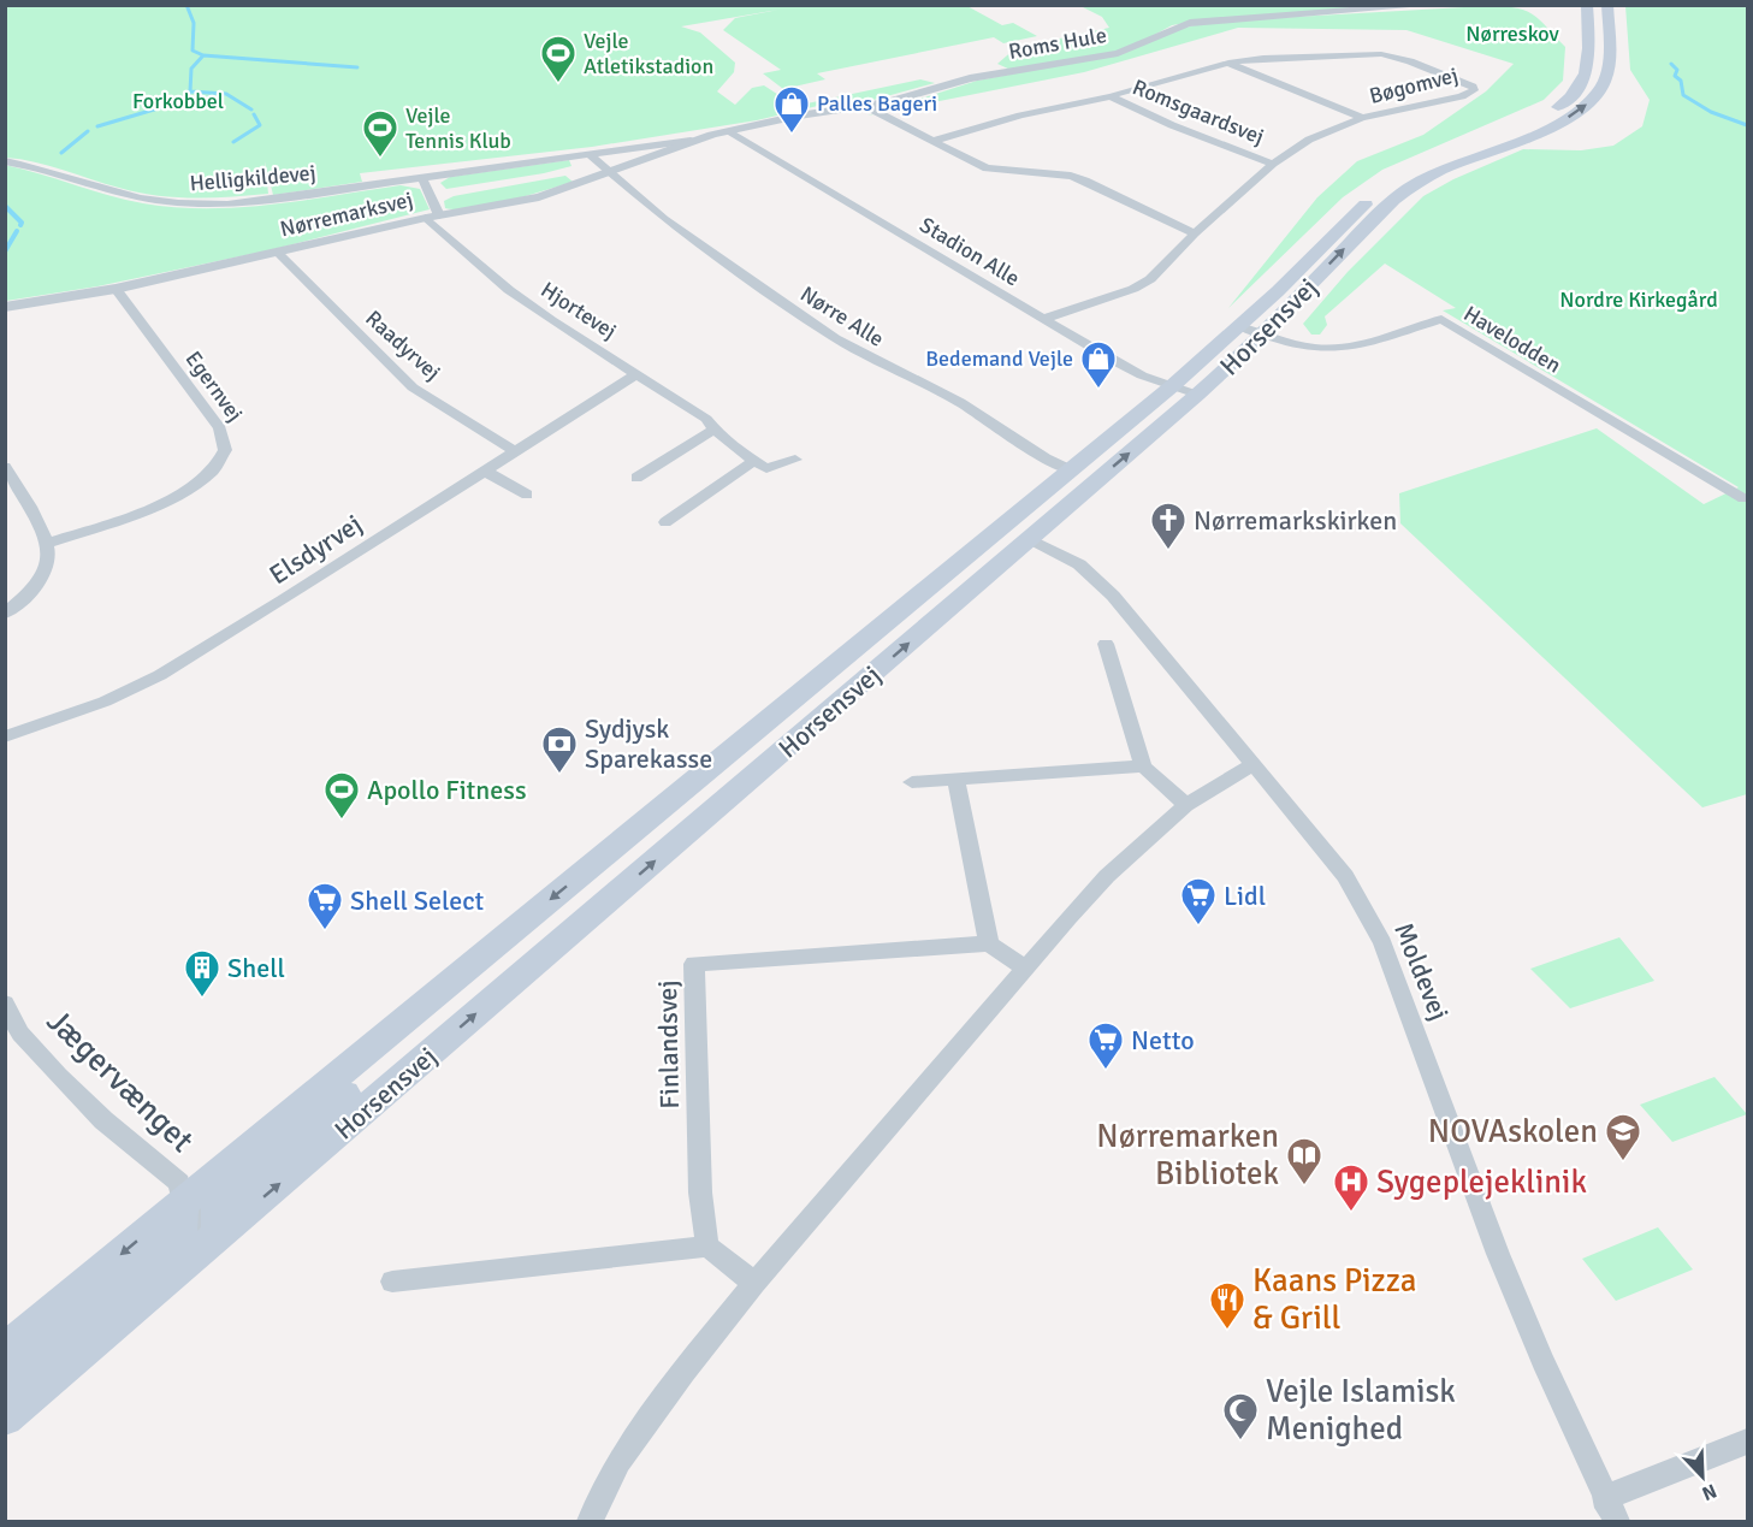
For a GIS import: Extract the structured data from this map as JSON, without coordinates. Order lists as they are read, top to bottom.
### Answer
{
  "streets": {
    "main road": ["Horsensvej"],
    "street": [
      "Roms Hule",
      "Bøgomvej",
      "Romsgaardsvej",
      "Helligkildevej",
      "Nørremarksvej",
      "Stadion Alle",
      "Hjortevej",
      "Nørre Alle",
      "Havelodden",
      "Raadyrvej",
      "Egernvej",
      "Elsdyrvej",
      "Moldevej",
      "Finlandsvej",
      "Jægervænget"
    ]
  },
  "crossings": [
    ["Roms Hule", "Helligkildevej"],
    ["Roms Hule", "Nørremarksvej"],
    ["Roms Hule", "Stadion Alle"],
    ["Bøgomvej", "Romsgaardsvej"],
    ["Bøgomvej", "Stadion Alle"],
    ["Helligkildevej", "Nørremarksvej"],
    ["Nørremarksvej", "Hjortevej"],
    ["Nørremarksvej", "Nørre Alle"],
    ["Nørremarksvej", "Raadyrvej"],
    ["Nørremarksvej", "Egernvej"],
    ["Stadion Alle", "Horsensvej"],
    ["Hjortevej", "Elsdyrvej"],
    ["Nørre Alle", "Horsensvej"],
    ["Horsensvej", "Havelodden"],
    ["Horsensvej", "Moldevej"],
    ["Horsensvej", "Jægervænget"],
    ["Raadyrvej", "Elsdyrvej"]
  ],
  "parks": ["Nørreskov", "Forkobbel", "Nordre Kirkegård"],
  "places": {
    "sports": ["Vejle Atletikstadion", "Vejle Tennis Klub", "Apollo Fitness"],
    "shop": ["Palles Bageri", "Bedemand Vejle"],
    "church": ["Nørremarkskirken"],
    "bank": ["Sydjysk Sparekasse"],
    "supermarket": ["Lidl", "Shell Select", "Netto"],
    "building": ["Shell"],
    "school or university": ["NOVAskolen"],
    "library": ["Nørremarken Bibliotek"],
    "hospital": ["Sygeplejeklinik"],
    "restaurant": ["Kaans Pizza & Grill"],
    "mosque": ["Vejle Islamisk Menighed"]
  },
  "north": "bottom right"
}
